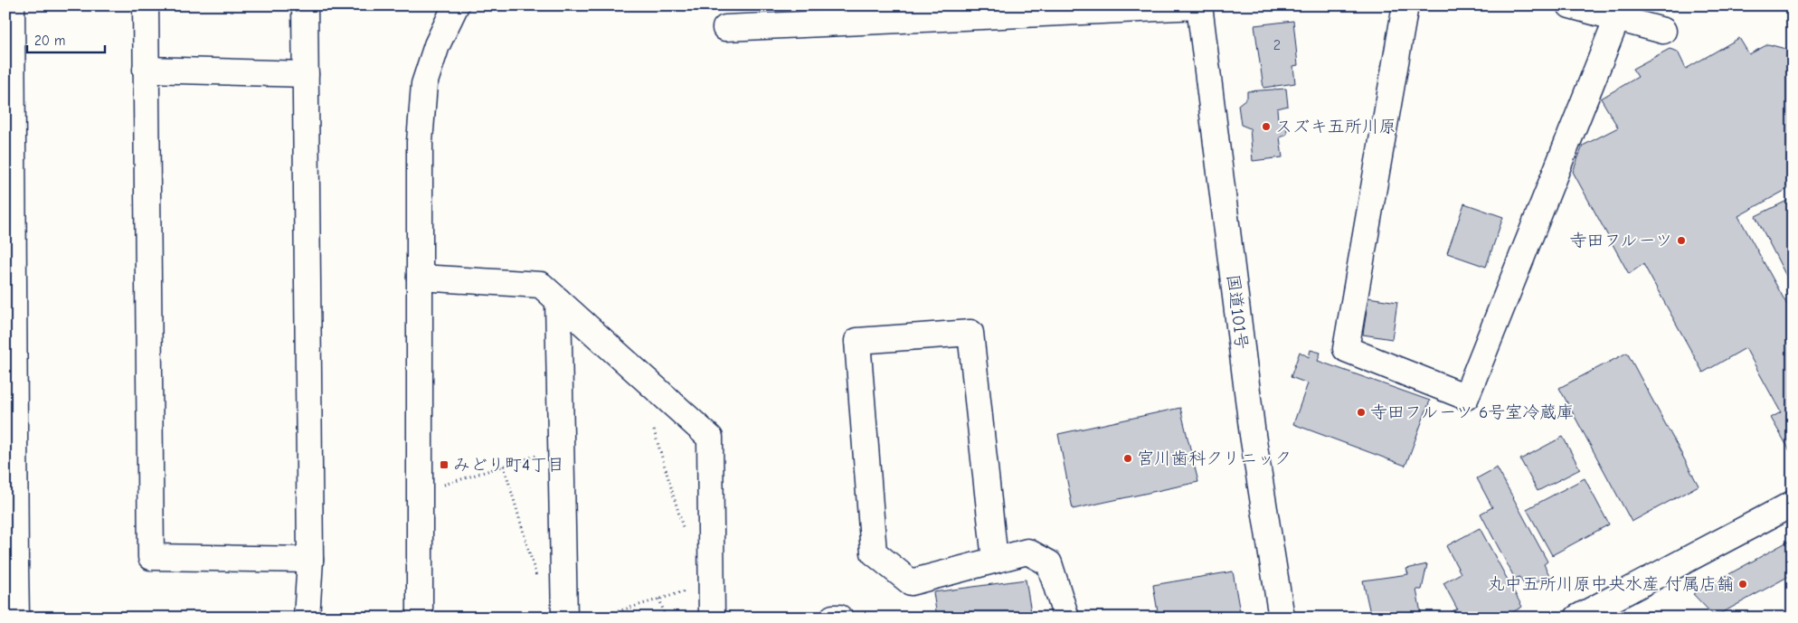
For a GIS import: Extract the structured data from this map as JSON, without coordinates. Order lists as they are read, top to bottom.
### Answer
{
  "streets": {
    "main road": ["国道101号"]
  },
  "places": {
    "other": [
      "スズキ五所川原",
      "寺田フルーツ",
      "寺田フルーツ 6号室冷蔵庫",
      "宮川歯科クリニック",
      "丸中五所川原中央水産 付属店舗"
    ],
    "transit": ["みどり町4丁目"]
  },
  "house_numbers": ["2"],
  "scale_bar": "20 m"
}
